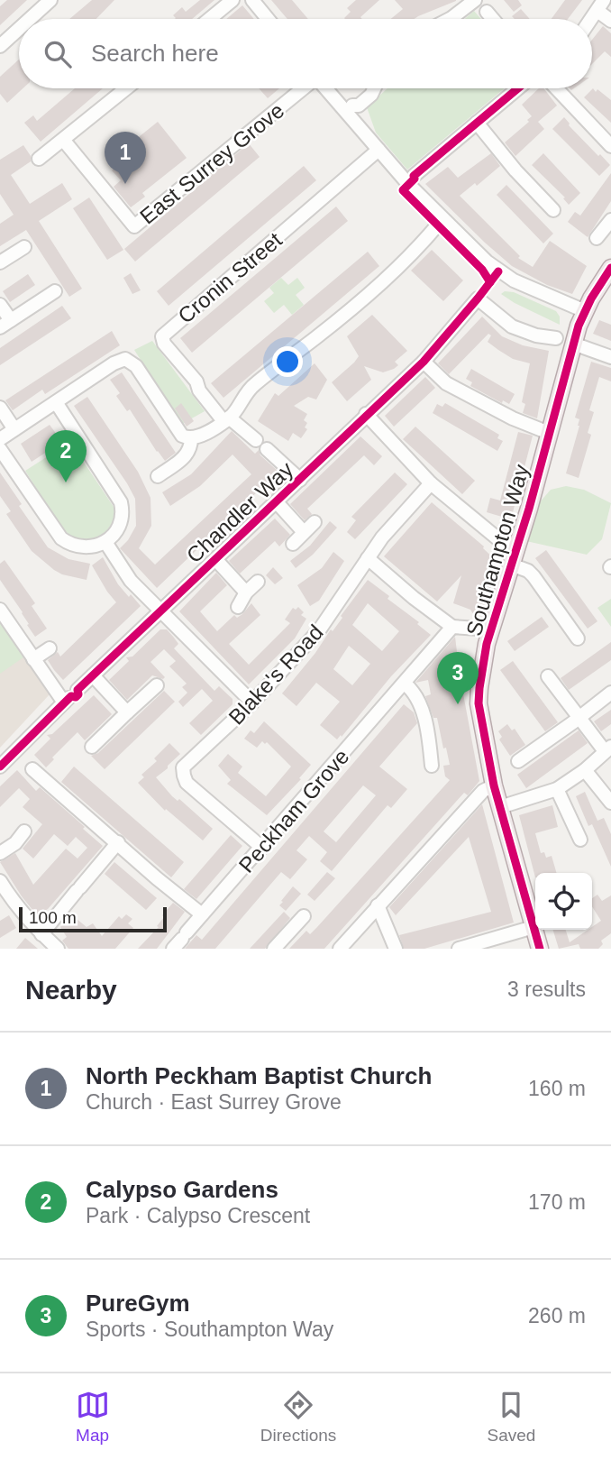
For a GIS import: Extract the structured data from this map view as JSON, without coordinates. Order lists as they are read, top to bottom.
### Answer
{
  "streets": {
    "main road": ["Southampton Way"],
    "street": [
      "East Surrey Grove",
      "Cronin Street",
      "Chandler Way",
      "Blake's Road",
      "Peckham Grove"
    ]
  },
  "crossings": [
    ["Blake's Road", "Peckham Grove"]
  ],
  "scale_bar": "100 m",
  "page": {
    "search": "Search here",
    "pins": ["1", "2", "3"],
    "scale": "100 m",
    "heading": ["Nearby", "3 results"],
    "list": [
      {
        "mark": "1",
        "name": "North Peckham Baptist Church",
        "note": "Church · East Surrey Grove",
        "value": "160 m"
      },
      {
        "mark": "2",
        "name": "Calypso Gardens",
        "note": "Park · Calypso Crescent",
        "value": "170 m"
      },
      {
        "mark": "3",
        "name": "PureGym",
        "note": "Sports · Southampton Way",
        "value": "260 m"
      }
    ],
    "nav": ["Map", "Directions", "Saved"]
  }
}
